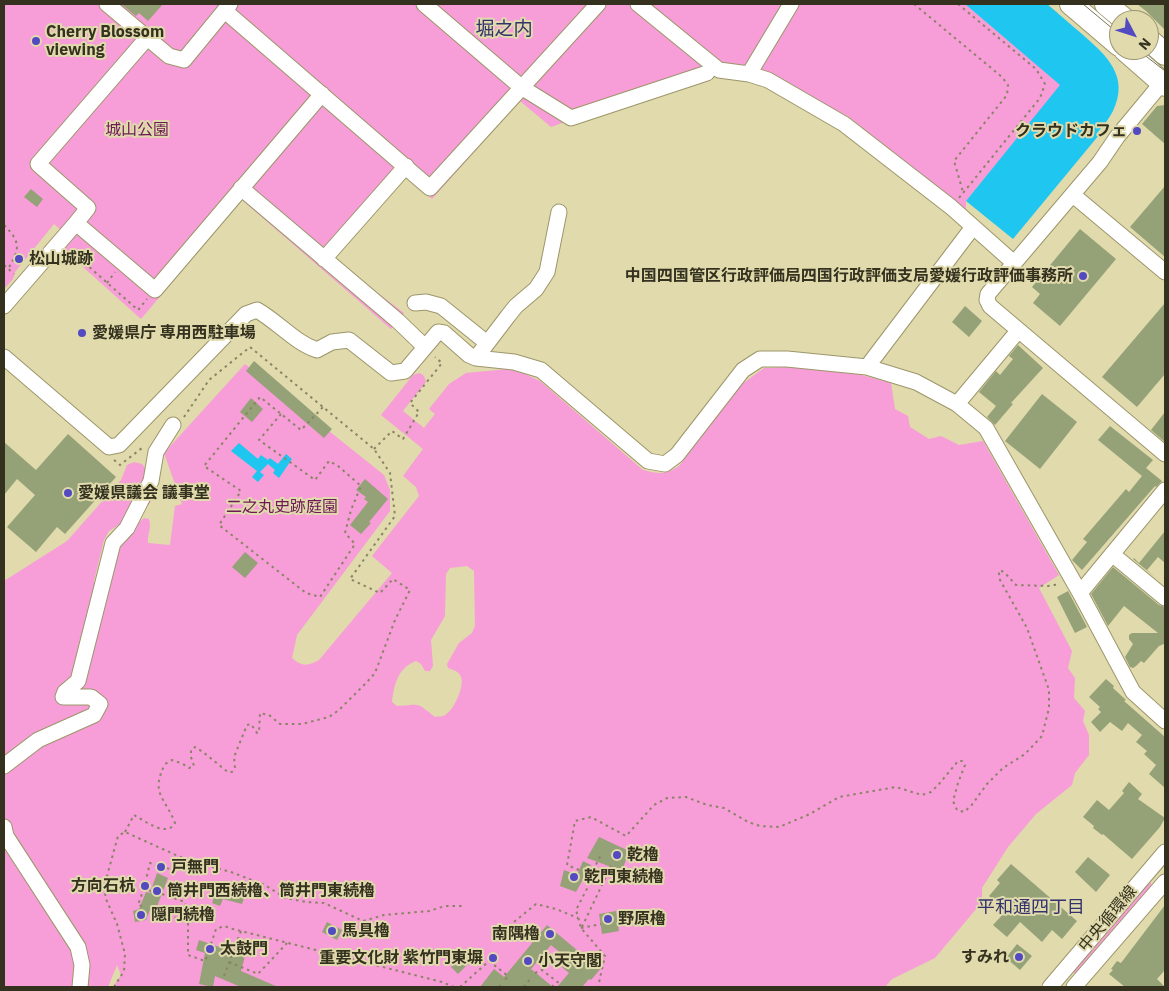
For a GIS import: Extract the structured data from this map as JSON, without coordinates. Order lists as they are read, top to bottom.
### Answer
{
  "streets": {
    "street": ["中央循環線"]
  },
  "districts": ["堀之内", "平和通四丁目"],
  "parks": ["城山公園", "二之丸史跡庭園"],
  "places": [
    "Cherry Blossom viewing",
    "クラウドカフェ",
    "松山城跡",
    "中国四国管区行政評価局四国行政評価支局愛媛行政評価事務所",
    "愛媛県庁 専用西駐車場",
    "愛媛県議会 議事堂",
    "乾櫓",
    "戸無門",
    "乾門東続櫓",
    "方向石杭",
    "筒井門西続櫓、筒井門東続櫓",
    "隠門続櫓",
    "野原櫓",
    "馬具櫓",
    "南隅櫓",
    "太鼓門",
    "すみれ",
    "重要文化財 紫竹門東塀",
    "小天守閣"
  ],
  "north": "bottom right"
}
